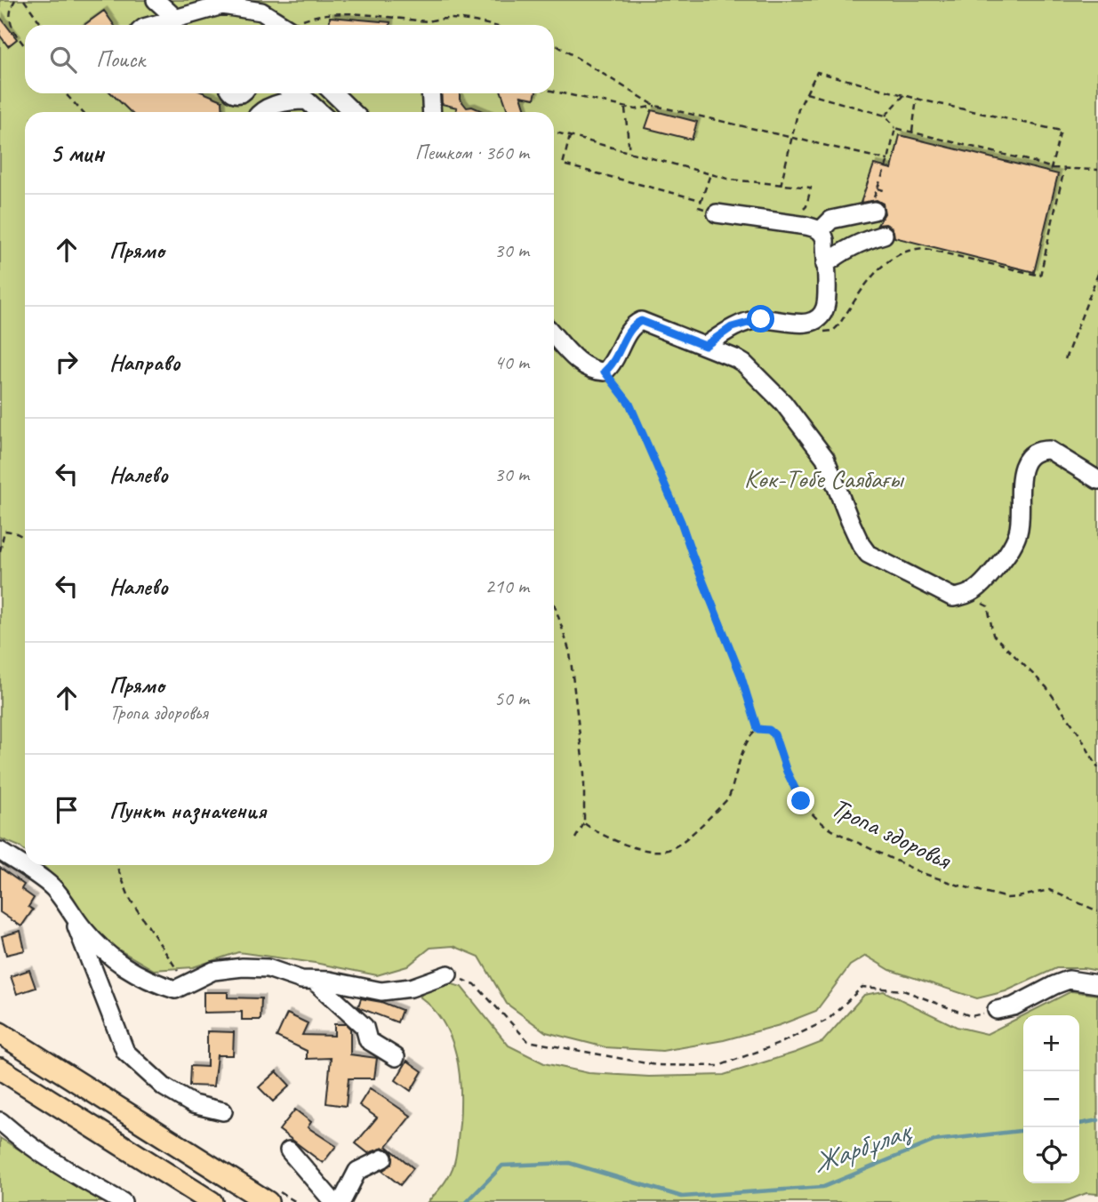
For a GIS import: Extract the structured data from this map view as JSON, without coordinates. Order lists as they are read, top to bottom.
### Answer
{
  "streets": {
    "path": ["Тропа здоровья"]
  },
  "water": ["Жарбұлақ"],
  "parks": ["Көк-Төбе Саябағы"],
  "page": {
    "search": "Поиск",
    "heading": ["5 мин", "Пешком · 360 m"],
    "list": [
      ["Прямо", "30 m"],
      ["Направо", "40 m"],
      ["Налево", "30 m"],
      ["Налево", "210 m"],
      ["Прямо", "Тропа здоровья", "50 m"],
      "Пункт назначения"
    ],
    "map_buttons": ["+", "−"]
  }
}
